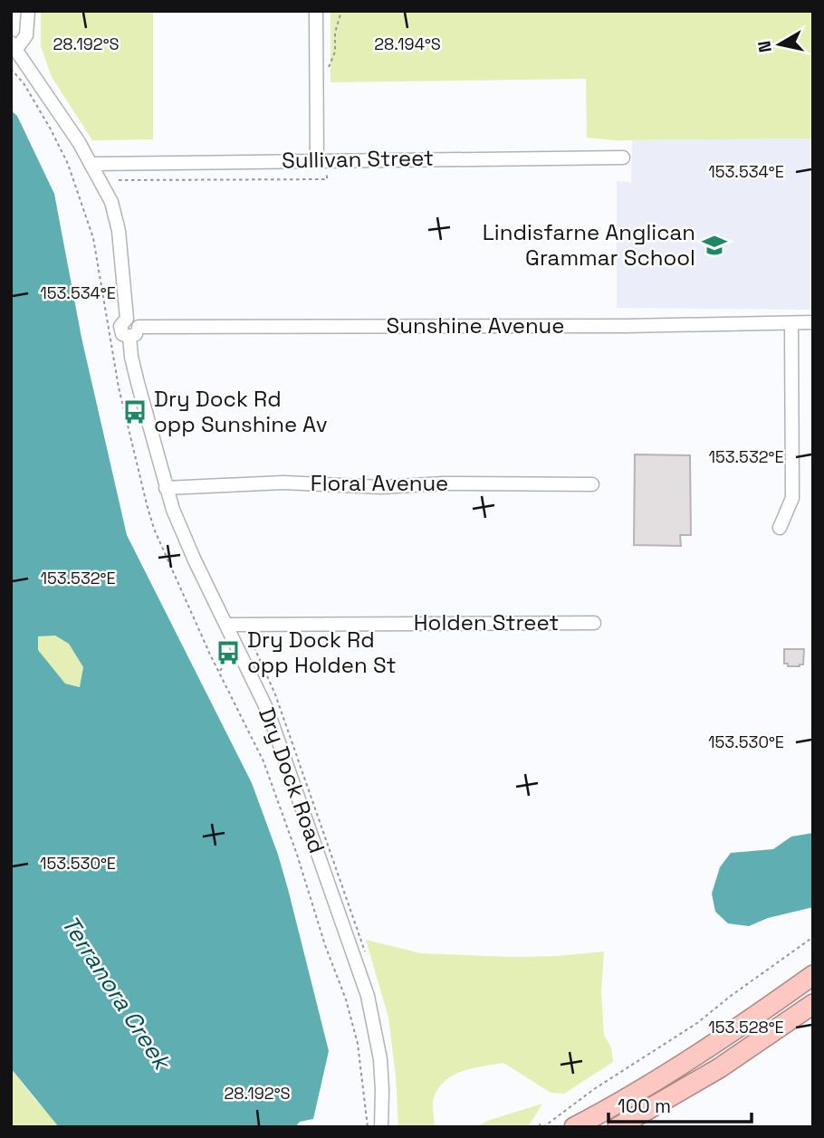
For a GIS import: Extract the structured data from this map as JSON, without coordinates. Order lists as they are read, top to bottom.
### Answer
{
  "streets": {
    "street": [
      "Sullivan Street",
      "Sunshine Avenue",
      "Floral Avenue",
      "Holden Street",
      "Dry Dock Road"
    ]
  },
  "crossings": [
    ["Sullivan Street", "Dry Dock Road"],
    ["Sunshine Avenue", "Dry Dock Road"],
    ["Floral Avenue", "Dry Dock Road"],
    ["Holden Street", "Dry Dock Road"]
  ],
  "water": ["Terranora Creek"],
  "places": {
    "school or university": ["Lindisfarne Anglican Grammar School"],
    "bus stop": ["Dry Dock Rd opp Sunshine Av", "Dry Dock Rd opp Holden St"]
  },
  "scale_bar": "100 m",
  "north": "left",
  "coordinates": [
    "28.192°S",
    "28.194°S",
    "153.534°E",
    "153.532°E",
    "153.530°E",
    "153.528°E"
  ]
}
